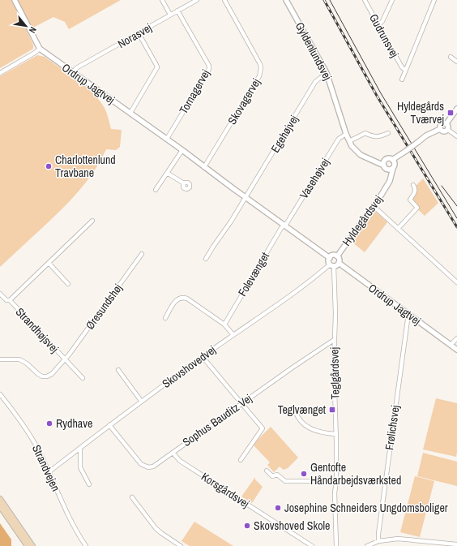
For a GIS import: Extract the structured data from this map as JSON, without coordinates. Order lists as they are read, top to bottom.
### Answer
{
  "streets": {
    "street": [
      "Norasvej",
      "Gudrunsvej",
      "Gyldenlundsvej",
      "Ordrup Jagtvej",
      "Tornagervej",
      "Skovagervej",
      "Egehøjvej",
      "Vasehøjvej",
      "Hyldegårdsvej",
      "Folevænget",
      "Øresundshøj",
      "Strandhøjsvej",
      "Skovshovedvej",
      "Teglgårdsvej",
      "Sophus Bauditz Vej",
      "Frølichsvej",
      "Strandvejen",
      "Korsgårdsvej"
    ]
  },
  "crossings": [
    ["Norasvej", "Ordrup Jagtvej"],
    ["Norasvej", "Tornagervej"],
    ["Gyldenlundsvej", "Egehøjvej"],
    ["Gyldenlundsvej", "Vasehøjvej"],
    ["Ordrup Jagtvej", "Tornagervej"],
    ["Ordrup Jagtvej", "Skovagervej"],
    ["Ordrup Jagtvej", "Egehøjvej"],
    ["Ordrup Jagtvej", "Vasehøjvej"],
    ["Ordrup Jagtvej", "Hyldegårdsvej"],
    ["Ordrup Jagtvej", "Folevænget"],
    ["Ordrup Jagtvej", "Skovshovedvej"],
    ["Ordrup Jagtvej", "Teglgårdsvej"],
    ["Ordrup Jagtvej", "Frølichsvej"],
    ["Vasehøjvej", "Folevænget"],
    ["Hyldegårdsvej", "Skovshovedvej"],
    ["Hyldegårdsvej", "Teglgårdsvej"],
    ["Øresundshøj", "Strandhøjsvej"],
    ["Skovshovedvej", "Teglgårdsvej"],
    ["Skovshovedvej", "Sophus Bauditz Vej"],
    ["Skovshovedvej", "Strandvejen"],
    ["Teglgårdsvej", "Sophus Bauditz Vej"],
    ["Sophus Bauditz Vej", "Korsgårdsvej"]
  ],
  "places": {
    "transit": ["Hyldegårds Tværvej", "Teglvænget"],
    "other": [
      "Charlottenlund Travbane",
      "Rydhave",
      "Gentofte Håndarbejdsværksted",
      "Josephine Schneiders Ungdomsboliger",
      "Skovshoved Skole"
    ]
  },
  "north": "bottom right"
}
